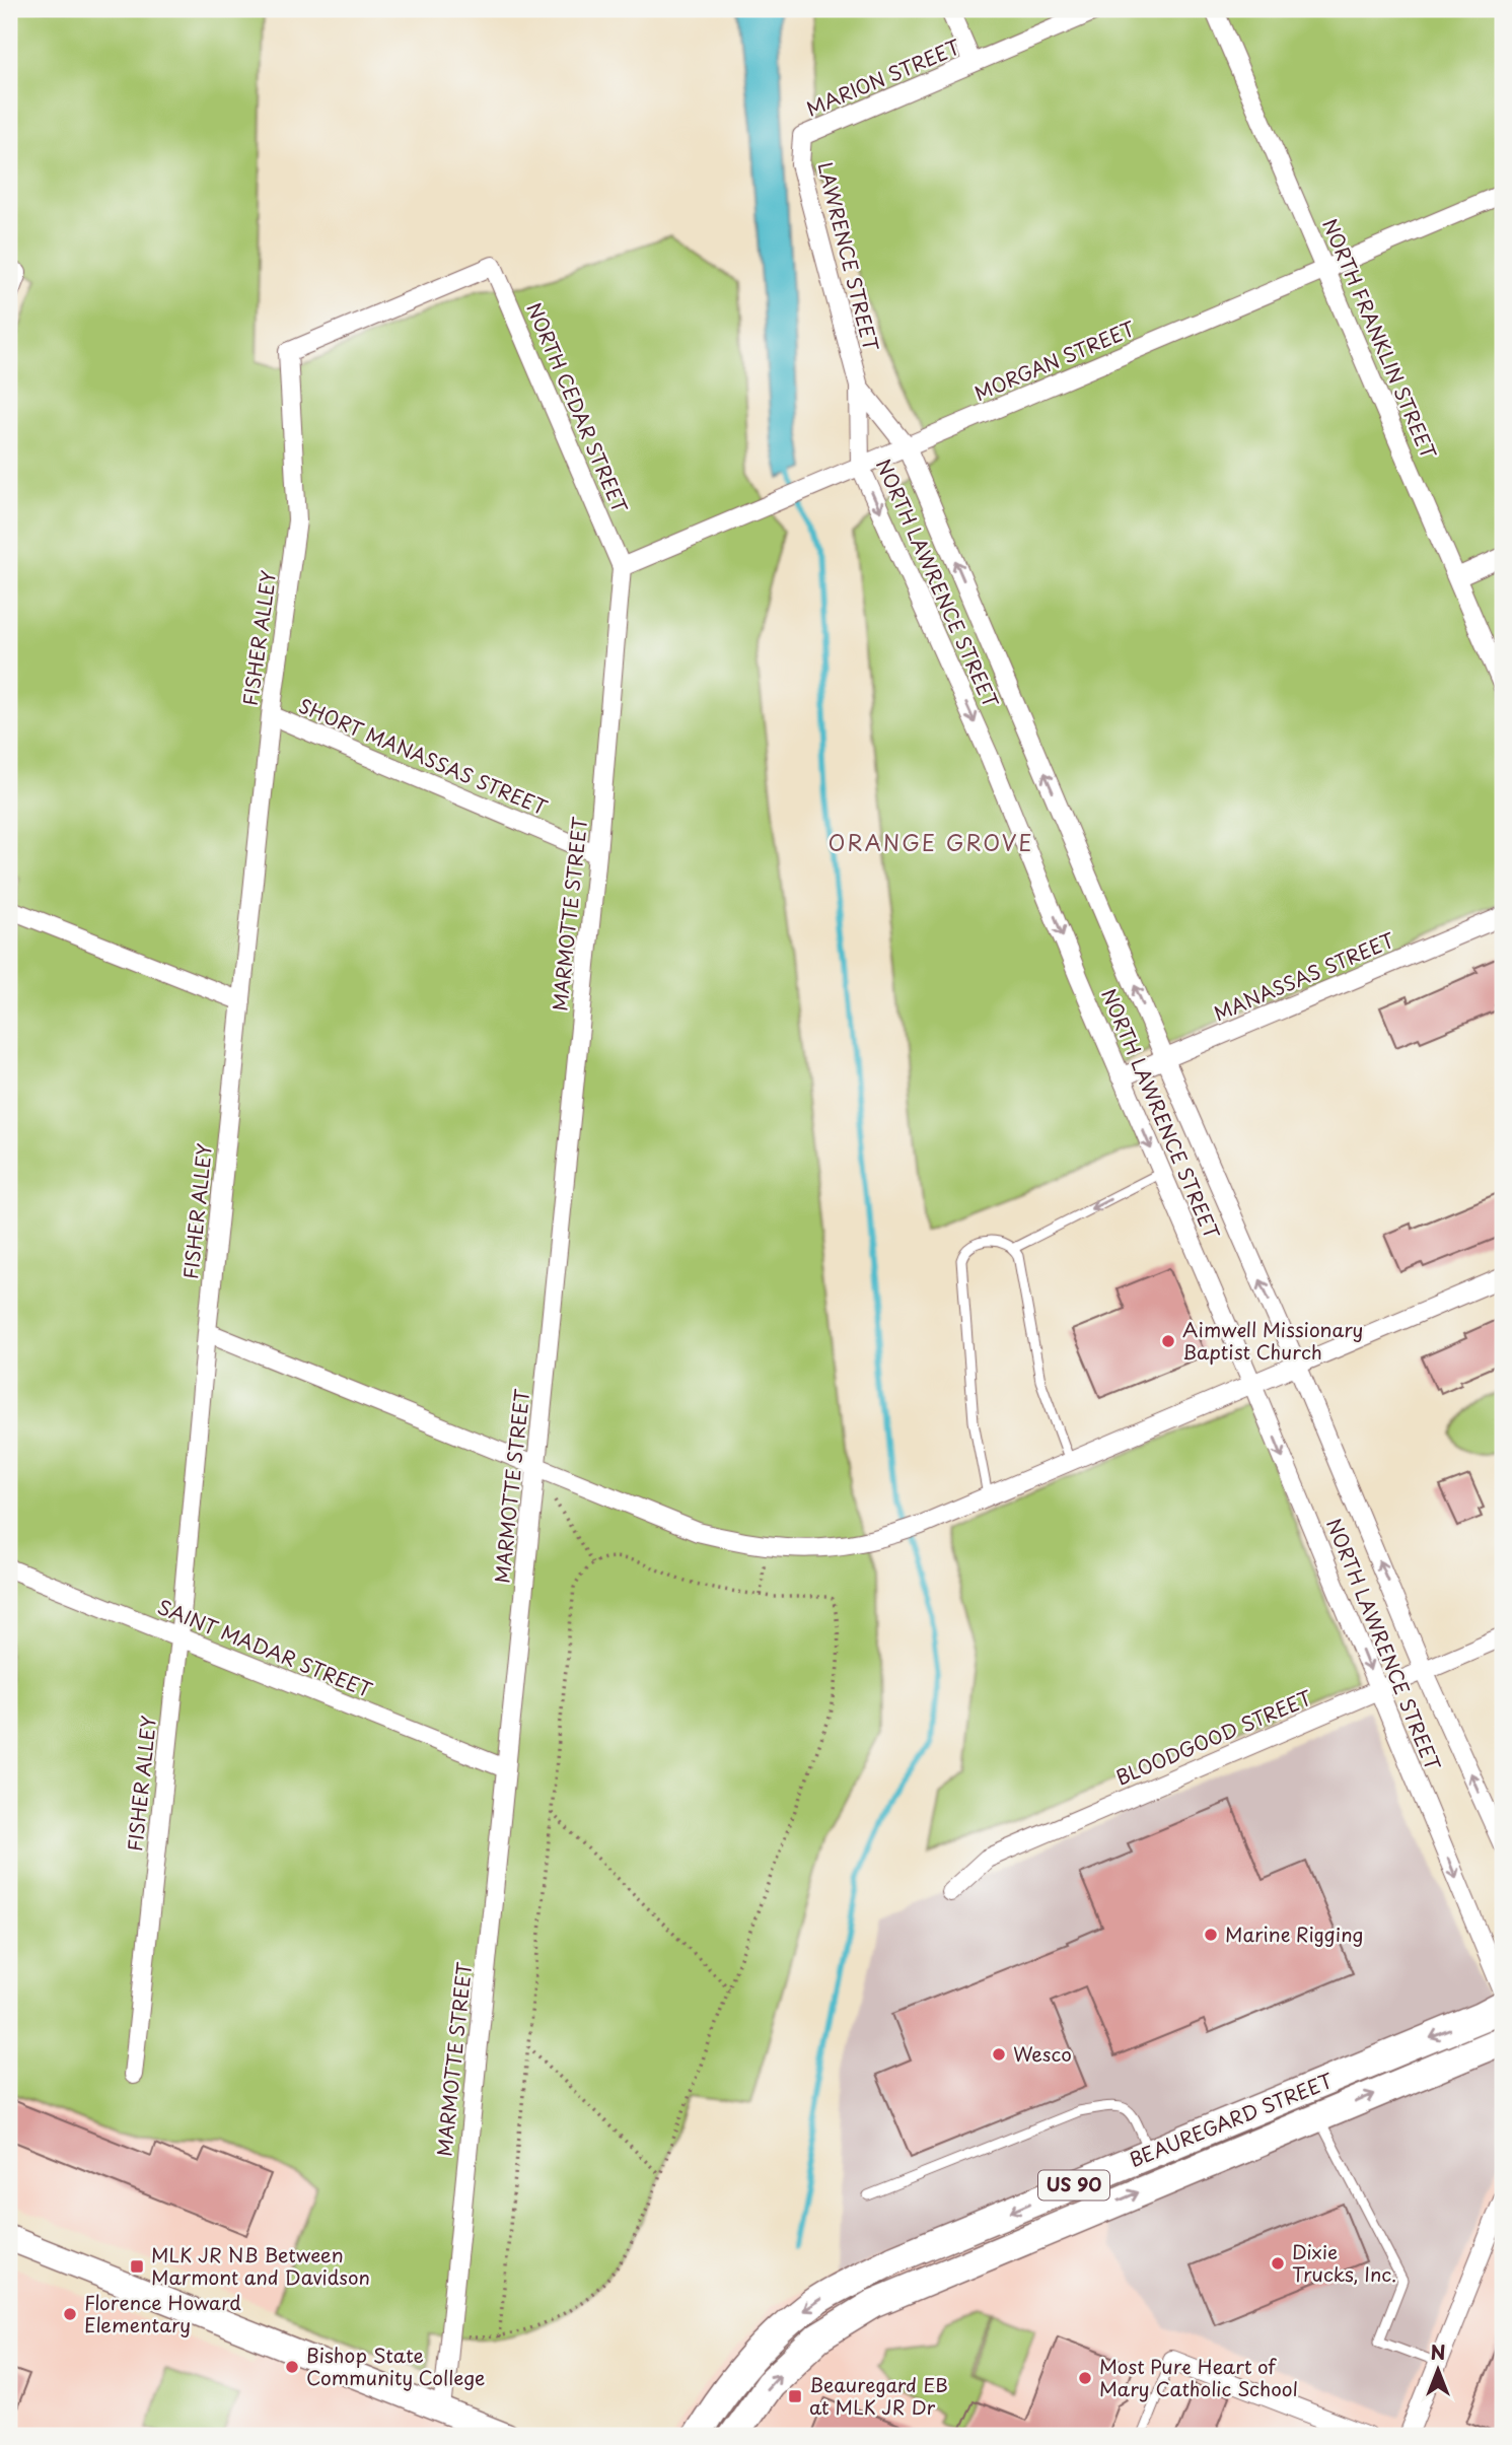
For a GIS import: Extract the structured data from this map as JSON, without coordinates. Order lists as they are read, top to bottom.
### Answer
{
  "streets": {
    "main road": ["BEAUREGARD STREET", "US 90"],
    "street": [
      "MARION STREET",
      "LAWRENCE STREET",
      "NORTH FRANKLIN STREET",
      "MORGAN STREET",
      "NORTH CEDAR STREET",
      "NORTH LAWRENCE STREET",
      "FISHER ALLEY",
      "SHORT MANASSAS STREET",
      "MARMOTTE STREET",
      "MANASSAS STREET",
      "SAINT MADAR STREET",
      "BLOODGOOD STREET"
    ]
  },
  "crossings": [
    ["MARION STREET", "LAWRENCE STREET"],
    ["LAWRENCE STREET", "NORTH LAWRENCE STREET"],
    ["NORTH FRANKLIN STREET", "MORGAN STREET"],
    ["MORGAN STREET", "NORTH CEDAR STREET"],
    ["MORGAN STREET", "NORTH LAWRENCE STREET"],
    ["MORGAN STREET", "MARMOTTE STREET"],
    ["NORTH CEDAR STREET", "FISHER ALLEY"],
    ["NORTH CEDAR STREET", "MARMOTTE STREET"],
    ["NORTH LAWRENCE STREET", "MANASSAS STREET"],
    ["NORTH LAWRENCE STREET", "BLOODGOOD STREET"],
    ["FISHER ALLEY", "SHORT MANASSAS STREET"],
    ["FISHER ALLEY", "SAINT MADAR STREET"],
    ["SHORT MANASSAS STREET", "MARMOTTE STREET"],
    ["MARMOTTE STREET", "SAINT MADAR STREET"]
  ],
  "districts": ["ORANGE GROVE"],
  "places": {
    "other": [
      "Aimwell Missionary Baptist Church",
      "Marine Rigging",
      "Wesco",
      "Dixie Trucks, Inc.",
      "Florence Howard Elementary",
      "Bishop State Community College",
      "Most Pure Heart of Mary Catholic School"
    ],
    "transit": ["MLK JR NB Between Marmont and Davidson", "Beauregard EB at MLK JR Dr"]
  },
  "north": "top"
}
